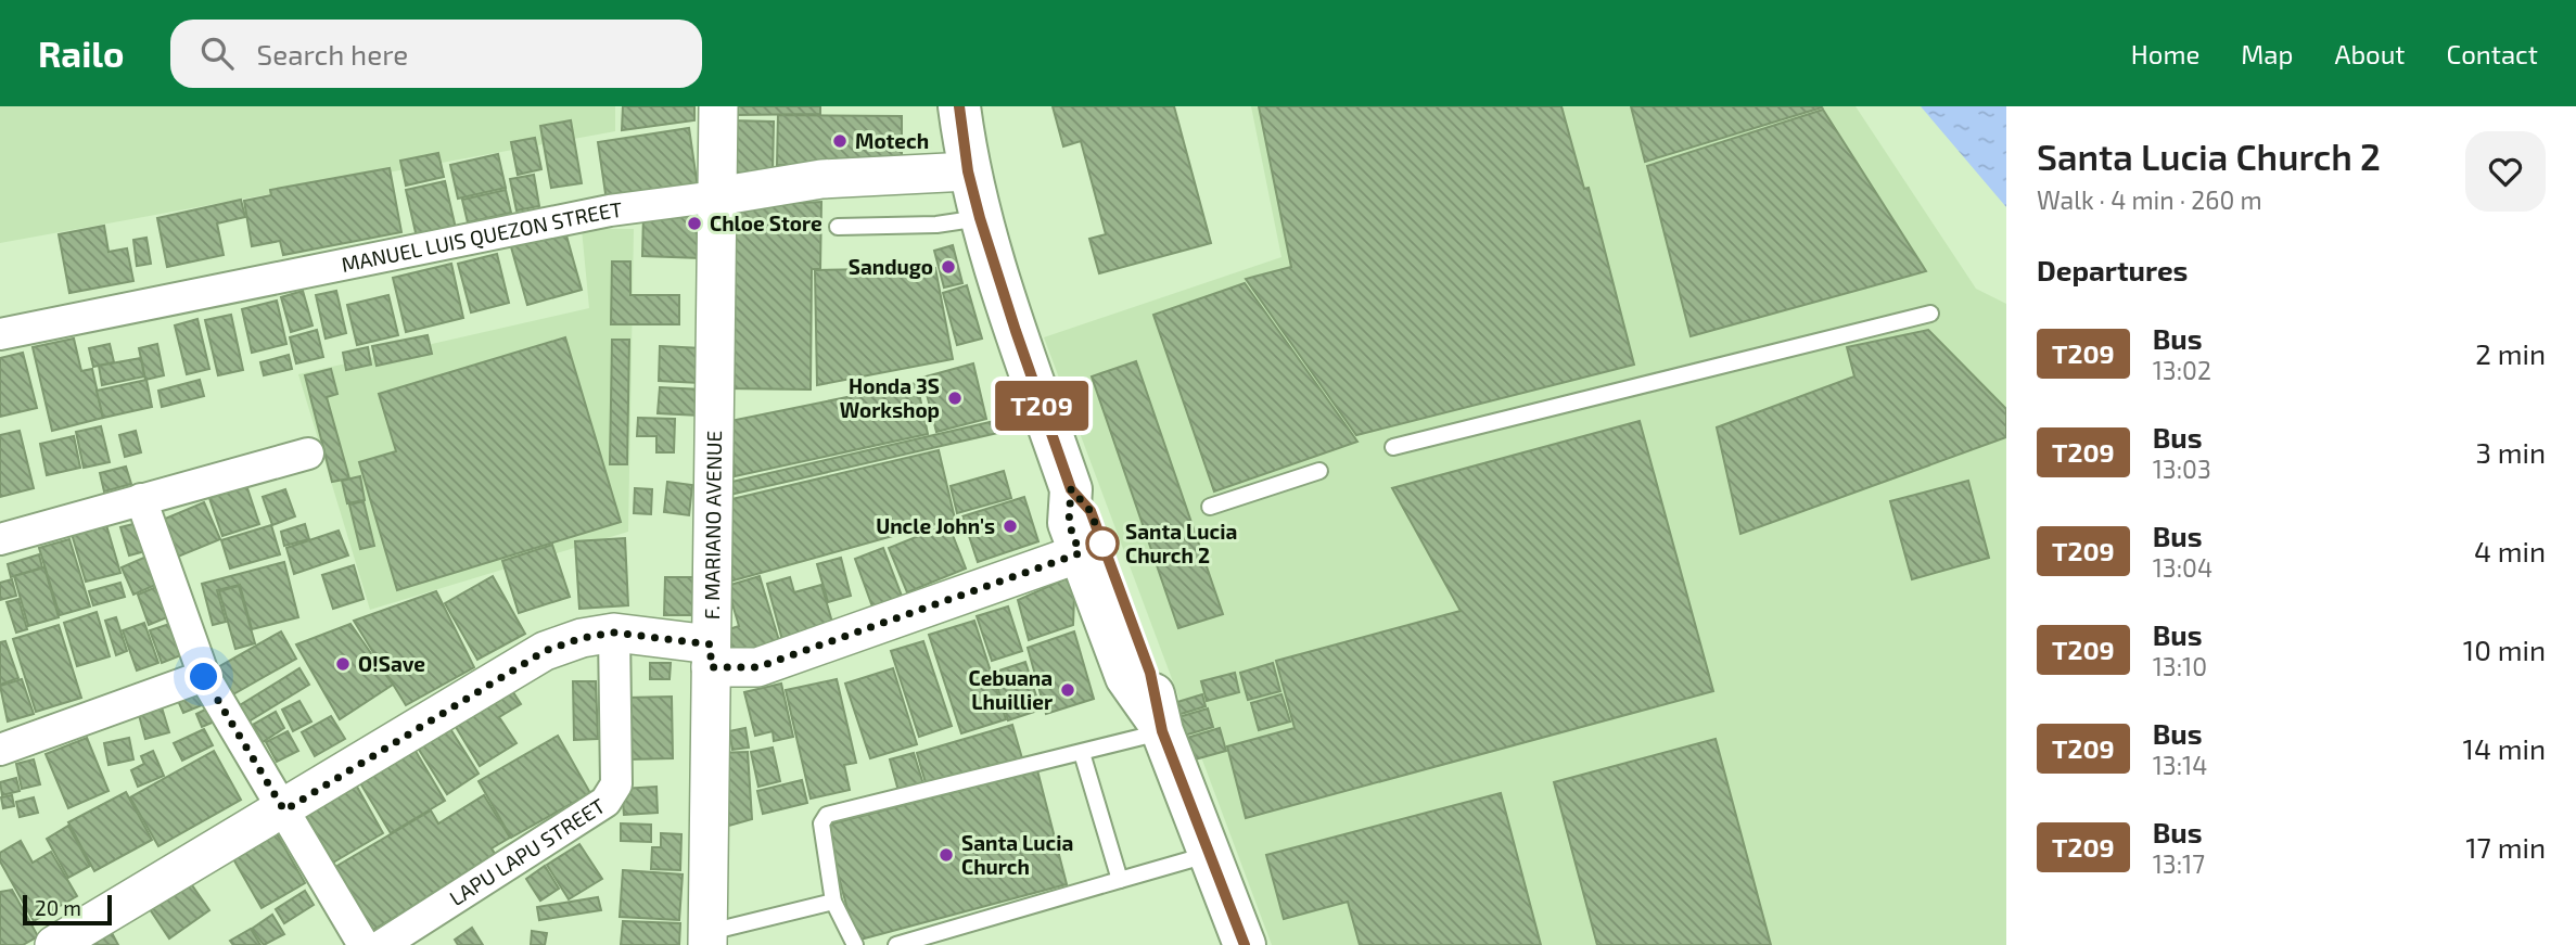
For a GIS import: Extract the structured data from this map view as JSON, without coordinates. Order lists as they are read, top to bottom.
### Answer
{
  "streets": {
    "street": ["MANUEL LUIS QUEZON STREET", "F. MARIANO AVENUE", "LAPU LAPU STREET"]
  },
  "crossings": [
    ["MANUEL LUIS QUEZON STREET", "F. MARIANO AVENUE"]
  ],
  "places": [
    "Motech",
    "Chloe Store",
    "Sandugo",
    "Honda 3S Workshop",
    "Uncle John's",
    "Santa Lucia Church 2",
    "O!Save",
    "Cebuana Lhuillier",
    "Santa Lucia Church"
  ],
  "lines": ["bus line T209"],
  "scale_bar": "20 m",
  "page": {
    "header": "Railo",
    "search": "Search here",
    "nav": [
      "Home",
      "Map",
      "About",
      "Contact"
    ],
    "on_map": "T209",
    "heading": [
      ["Santa Lucia Church 2", "Walk · 4 min · 260 m"],
      "Departures"
    ],
    "list": [
      {
        "mark": "T209",
        "name": "Bus",
        "note": "13:02",
        "value": "2 min"
      },
      {
        "mark": "T209",
        "name": "Bus",
        "note": "13:03",
        "value": "3 min"
      },
      {
        "mark": "T209",
        "name": "Bus",
        "note": "13:04",
        "value": "4 min"
      },
      {
        "mark": "T209",
        "name": "Bus",
        "note": "13:10",
        "value": "10 min"
      },
      {
        "mark": "T209",
        "name": "Bus",
        "note": "13:14",
        "value": "14 min"
      },
      {
        "mark": "T209",
        "name": "Bus",
        "note": "13:17",
        "value": "17 min"
      }
    ],
    "scale": "20 m"
  }
}
